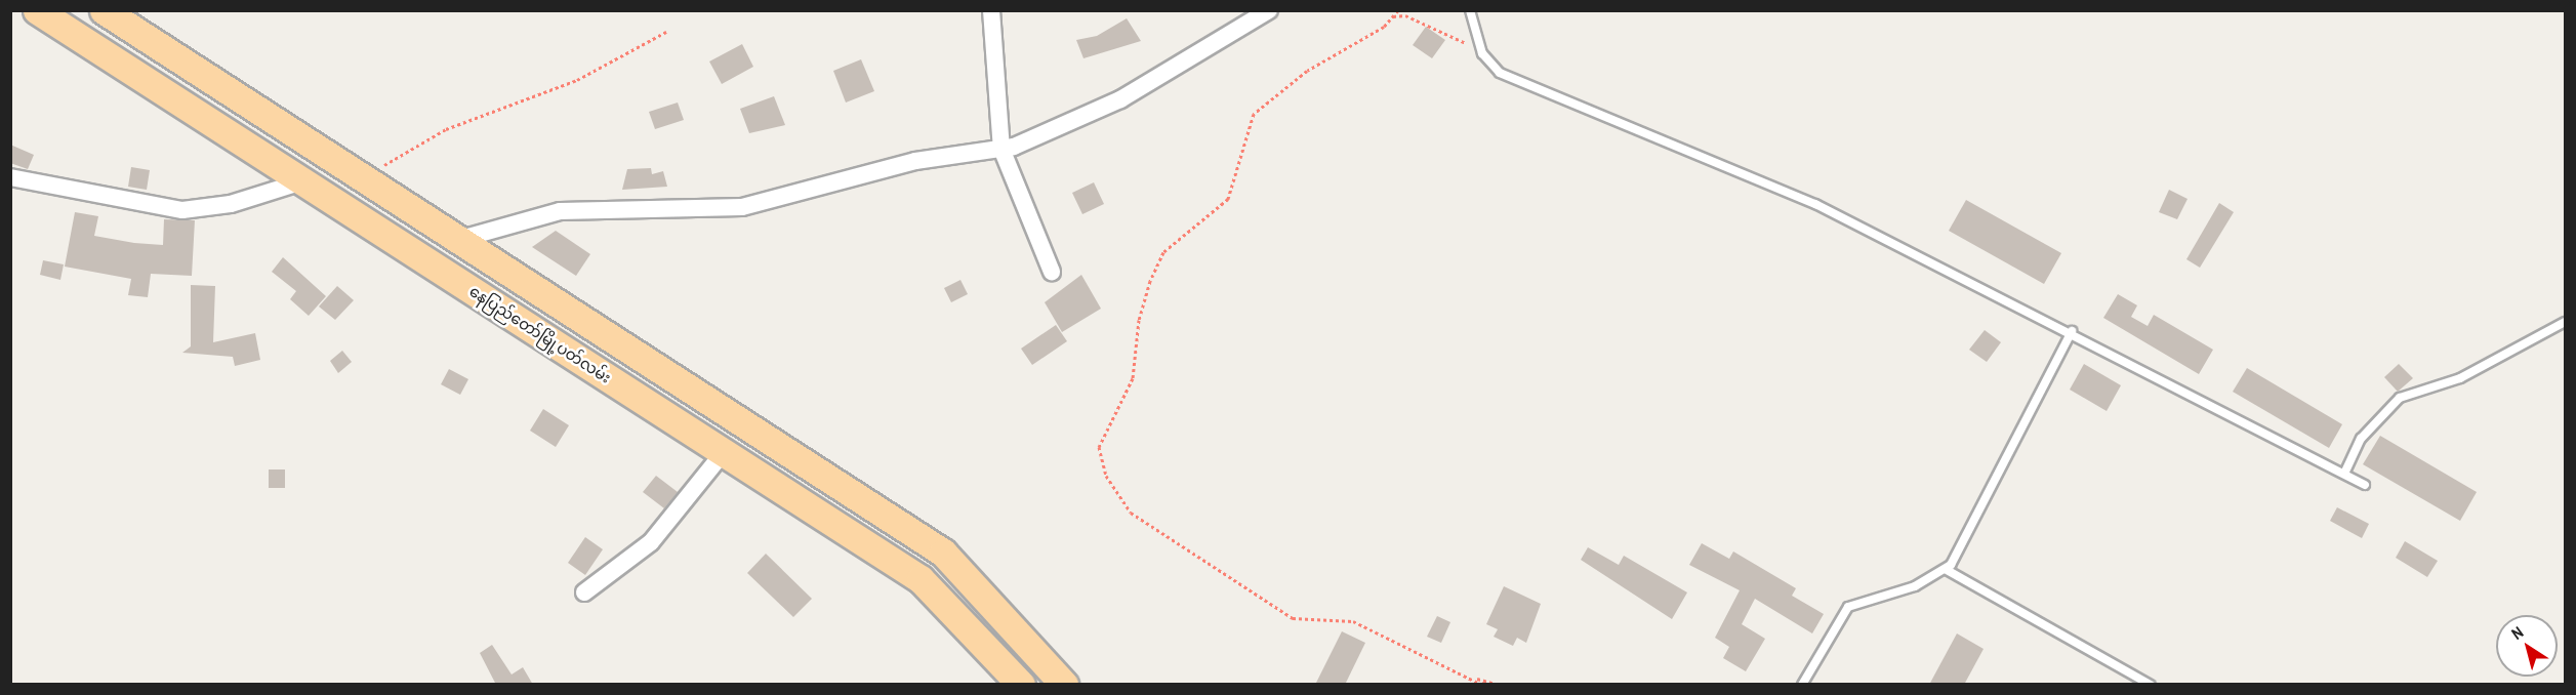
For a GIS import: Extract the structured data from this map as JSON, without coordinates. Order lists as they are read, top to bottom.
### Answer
{
  "streets": {
    "main road": ["နေပြည်တော်မြို့ပတ်လမ်း"]
  },
  "north": "top left"
}
